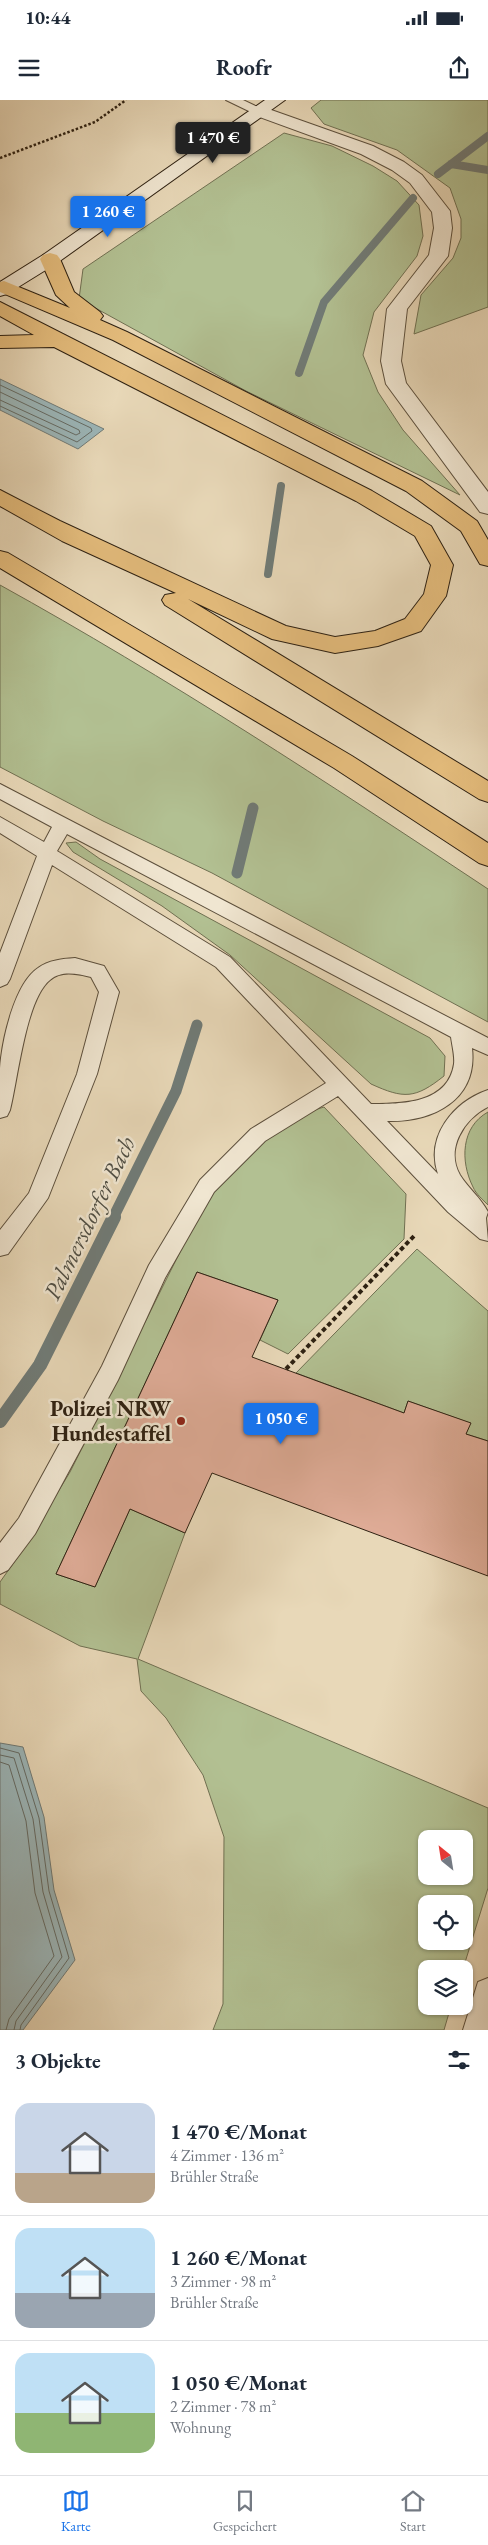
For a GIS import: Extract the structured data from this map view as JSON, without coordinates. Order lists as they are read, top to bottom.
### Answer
{
  "water": ["Palmersdorfer Bach"],
  "places": ["Polizei NRW Hundestaffel"],
  "north": "top left",
  "page": {
    "status": "10:44",
    "header": "Roofr",
    "price": ["1 470 €", "1 260 €", "1 050 €"],
    "heading": "3 Objekte",
    "list": [
      {
        "name": "1 470 €/Monat",
        "note": "4 Zimmer · 136 m² · Brühler Straße"
      },
      {
        "name": "1 260 €/Monat",
        "note": "3 Zimmer · 98 m² · Brühler Straße"
      },
      {
        "name": "1 050 €/Monat",
        "note": "2 Zimmer · 78 m² · Wohnung"
      }
    ],
    "tabs": ["Karte", "Gespeichert", "Start"]
  }
}
